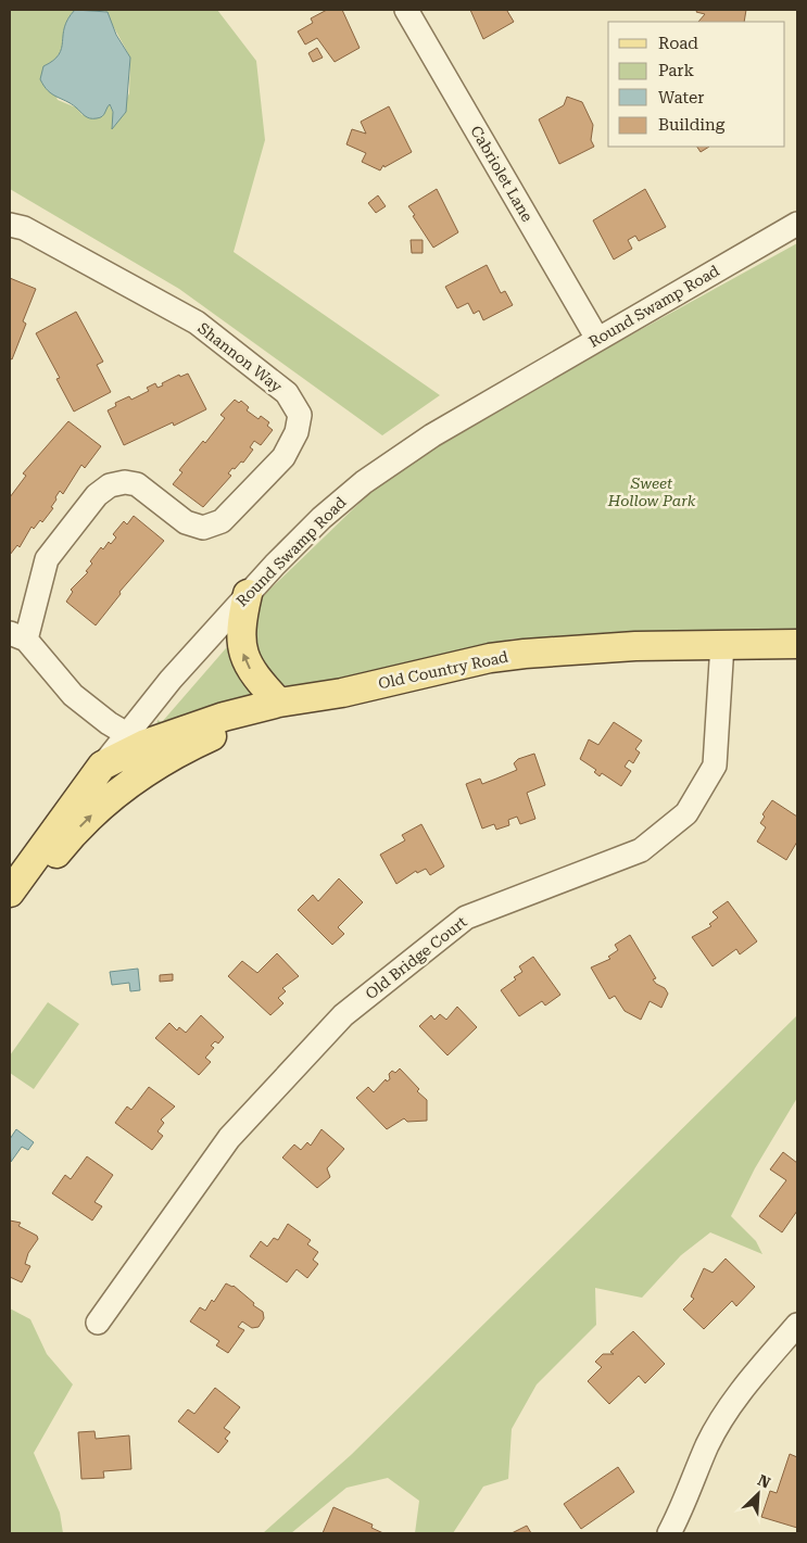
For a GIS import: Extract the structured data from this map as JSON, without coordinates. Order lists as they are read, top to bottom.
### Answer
{
  "streets": {
    "main road": ["Old Country Road"],
    "street": [
      "Cabriolet Lane",
      "Round Swamp Road",
      "Shannon Way",
      "Old Bridge Court"
    ]
  },
  "crossings": [
    ["Cabriolet Lane", "Round Swamp Road"],
    ["Round Swamp Road", "Old Country Road"],
    ["Old Country Road", "Old Bridge Court"]
  ],
  "parks": ["Sweet Hollow Park"],
  "legend": [
    "Road",
    "Park",
    "Water",
    "Building"
  ],
  "north": "top right"
}
